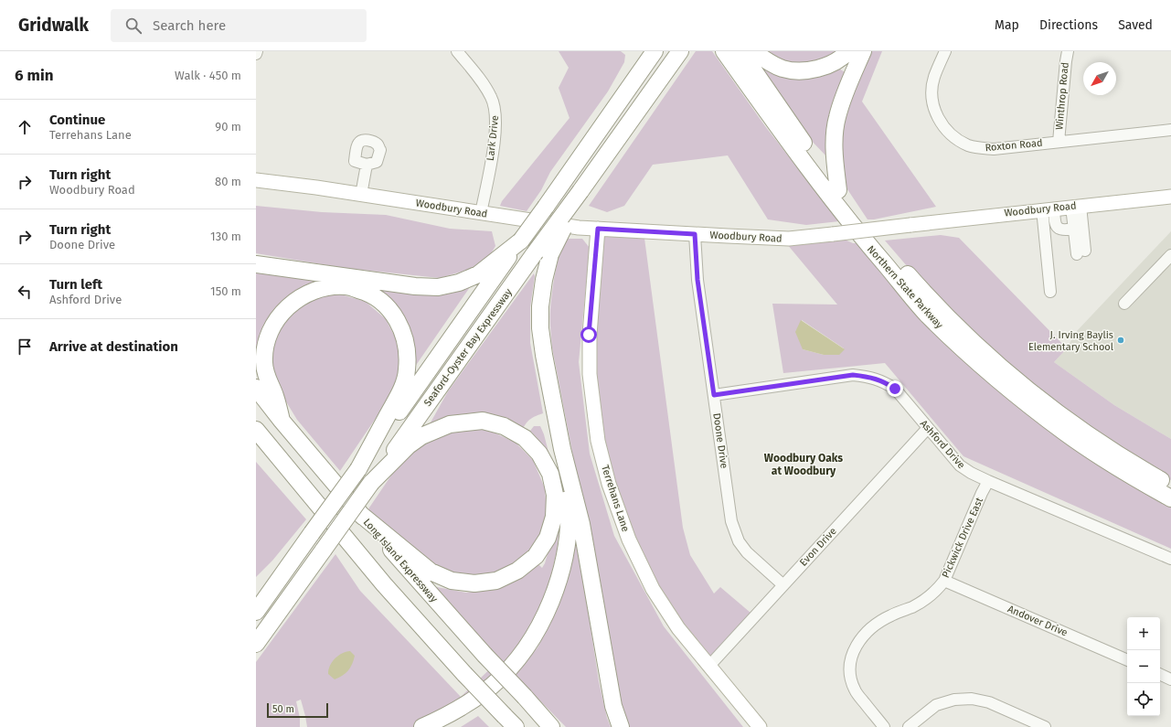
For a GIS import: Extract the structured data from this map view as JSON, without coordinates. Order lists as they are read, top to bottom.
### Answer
{
  "streets": {
    "highway": ["Northern State Parkway", "Seaford-Oyster Bay Expressway", "Long Island Expressway"],
    "main road": ["Woodbury Road", "Terrehans Lane"],
    "street": [
      "Winthrop Road",
      "Lark Drive",
      "Roxton Road",
      "Doone Drive",
      "Ashford Drive",
      "Pickwick Drive East",
      "Evon Drive",
      "Andover Drive"
    ]
  },
  "crossings": [
    ["Winthrop Road", "Roxton Road"],
    ["Lark Drive", "Woodbury Road"],
    ["Woodbury Road", "Doone Drive"],
    ["Woodbury Road", "Terrehans Lane"],
    ["Doone Drive", "Ashford Drive"],
    ["Doone Drive", "Evon Drive"],
    ["Ashford Drive", "Pickwick Drive East"],
    ["Ashford Drive", "Evon Drive"],
    ["Terrehans Lane", "Evon Drive"],
    ["Pickwick Drive East", "Andover Drive"]
  ],
  "districts": ["Woodbury Oaks at Woodbury"],
  "places": ["J. Irving Baylis Elementary School"],
  "scale_bar": "50 m",
  "north": "bottom left",
  "page": {
    "header": "Gridwalk",
    "search": "Search here",
    "nav": ["Map", "Directions", "Saved"],
    "heading": ["6 min", "Walk · 450 m"],
    "list": [
      ["Continue", "Terrehans Lane", "90 m"],
      ["Turn right", "Woodbury Road", "80 m"],
      ["Turn right", "Doone Drive", "130 m"],
      ["Turn left", "Ashford Drive", "150 m"],
      "Arrive at destination"
    ],
    "map_buttons": ["+", "−"],
    "scale": "50 m"
  }
}
